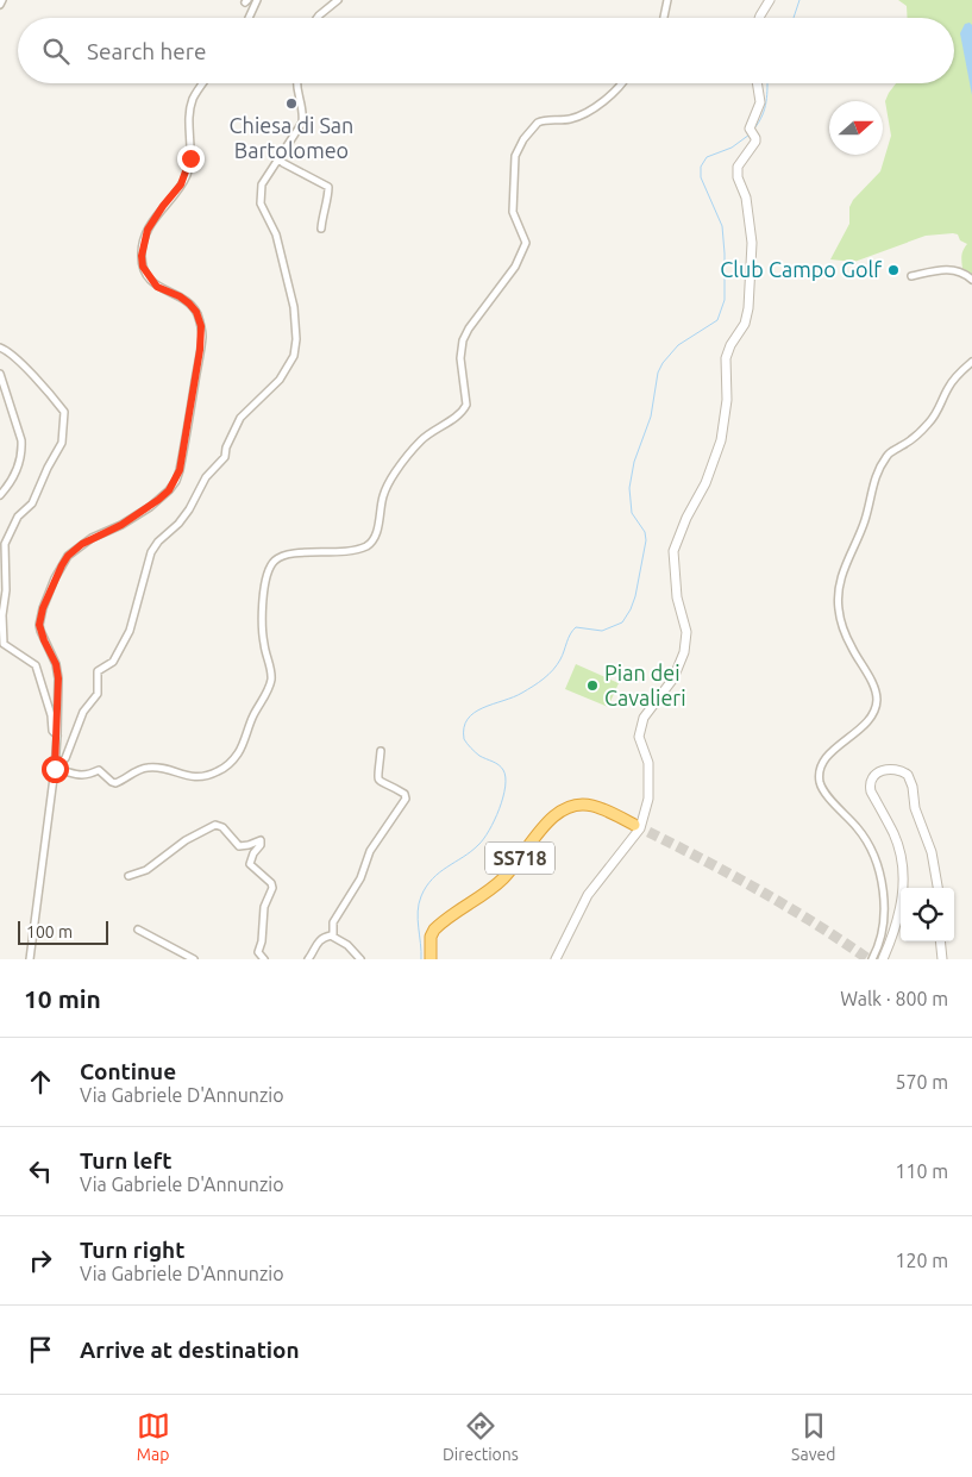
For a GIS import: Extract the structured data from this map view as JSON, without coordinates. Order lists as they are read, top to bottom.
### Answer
{
  "streets": {
    "highway": ["SS718"]
  },
  "places": ["Chiesa di San Bartolomeo", "Club Campo Golf", "Pian dei Cavalieri"],
  "scale_bar": "100 m",
  "north": "right",
  "page": {
    "search": "Search here",
    "scale": "100 m",
    "heading": ["10 min", "Walk · 800 m"],
    "list": [
      ["Continue", "Via Gabriele D'Annunzio", "570 m"],
      ["Turn left", "Via Gabriele D'Annunzio", "110 m"],
      ["Turn right", "Via Gabriele D'Annunzio", "120 m"],
      "Arrive at destination"
    ],
    "nav": ["Map", "Directions", "Saved"]
  }
}
